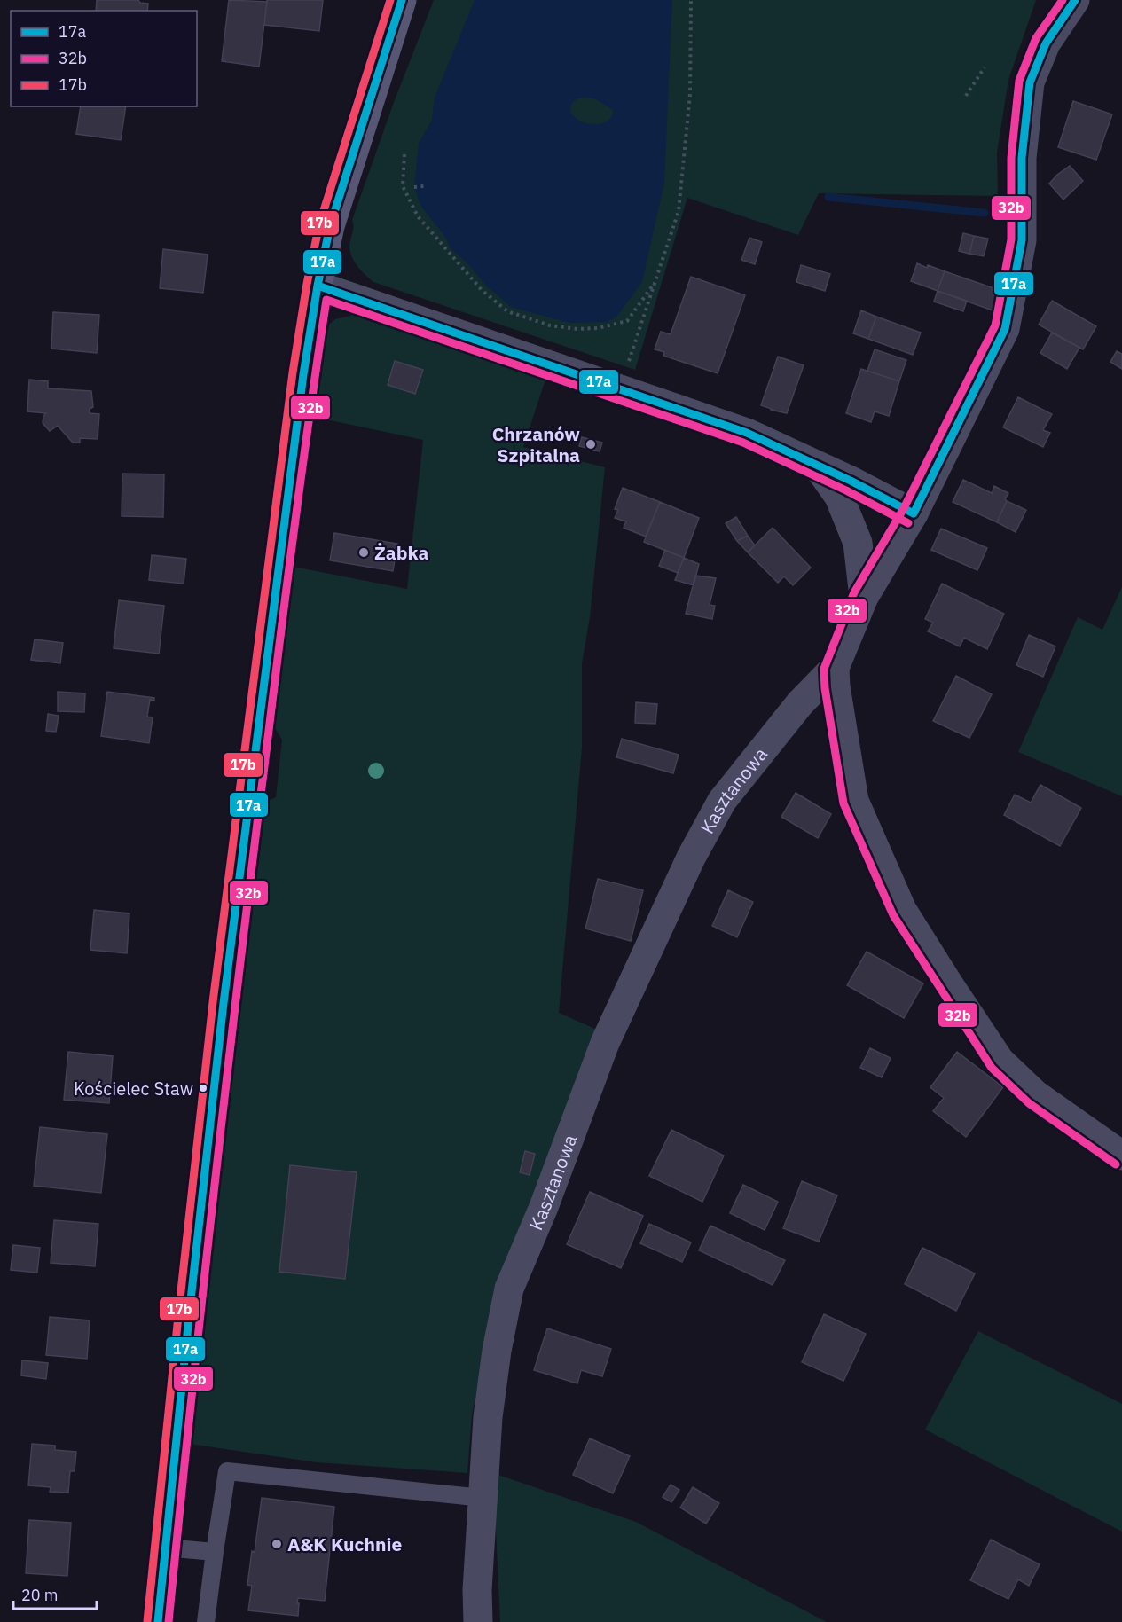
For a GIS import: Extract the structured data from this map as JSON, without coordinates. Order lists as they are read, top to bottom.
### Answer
{
  "streets": {
    "street": ["Kasztanowa"]
  },
  "places": [
    "Chrzanów Szpitalna",
    "Żabka",
    "Kościelec Staw",
    "A&K Kuchnie"
  ],
  "lines": ["transit line 17a", "transit line 32b", "transit line 17b"],
  "legend": ["17a", "32b", "17b"],
  "scale_bar": "20 m"
}
